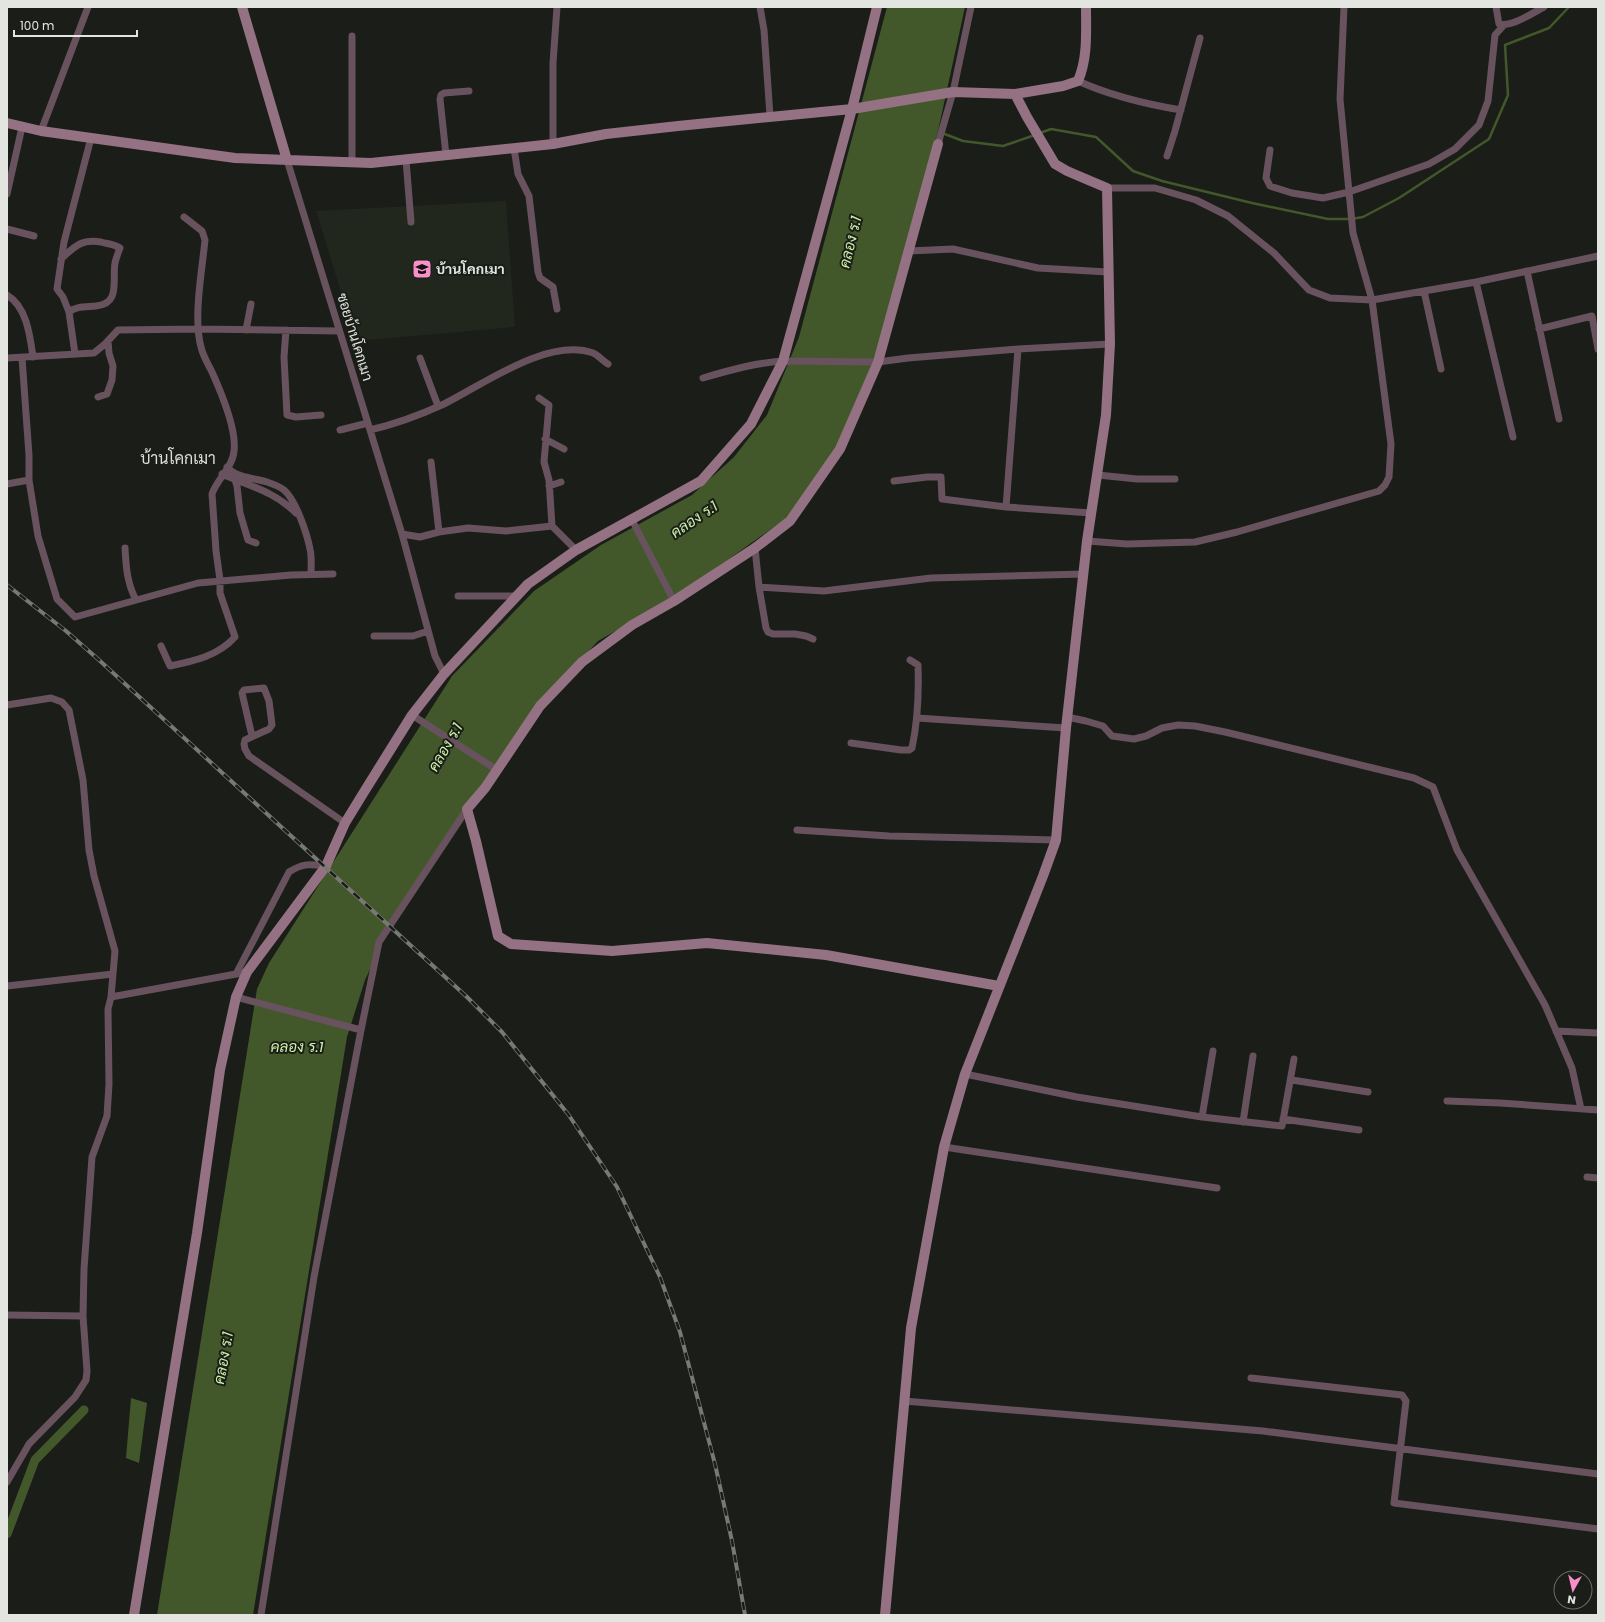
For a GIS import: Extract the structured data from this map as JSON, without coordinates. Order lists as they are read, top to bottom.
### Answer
{
  "streets": {
    "street": ["ซอยบ้านโคกเมา"]
  },
  "districts": ["บ้านโคกเมา"],
  "water": ["คลอง ร.1"],
  "places": {
    "school or university": ["บ้านโคกเมา"]
  },
  "scale_bar": "100 m",
  "north": "bottom"
}
